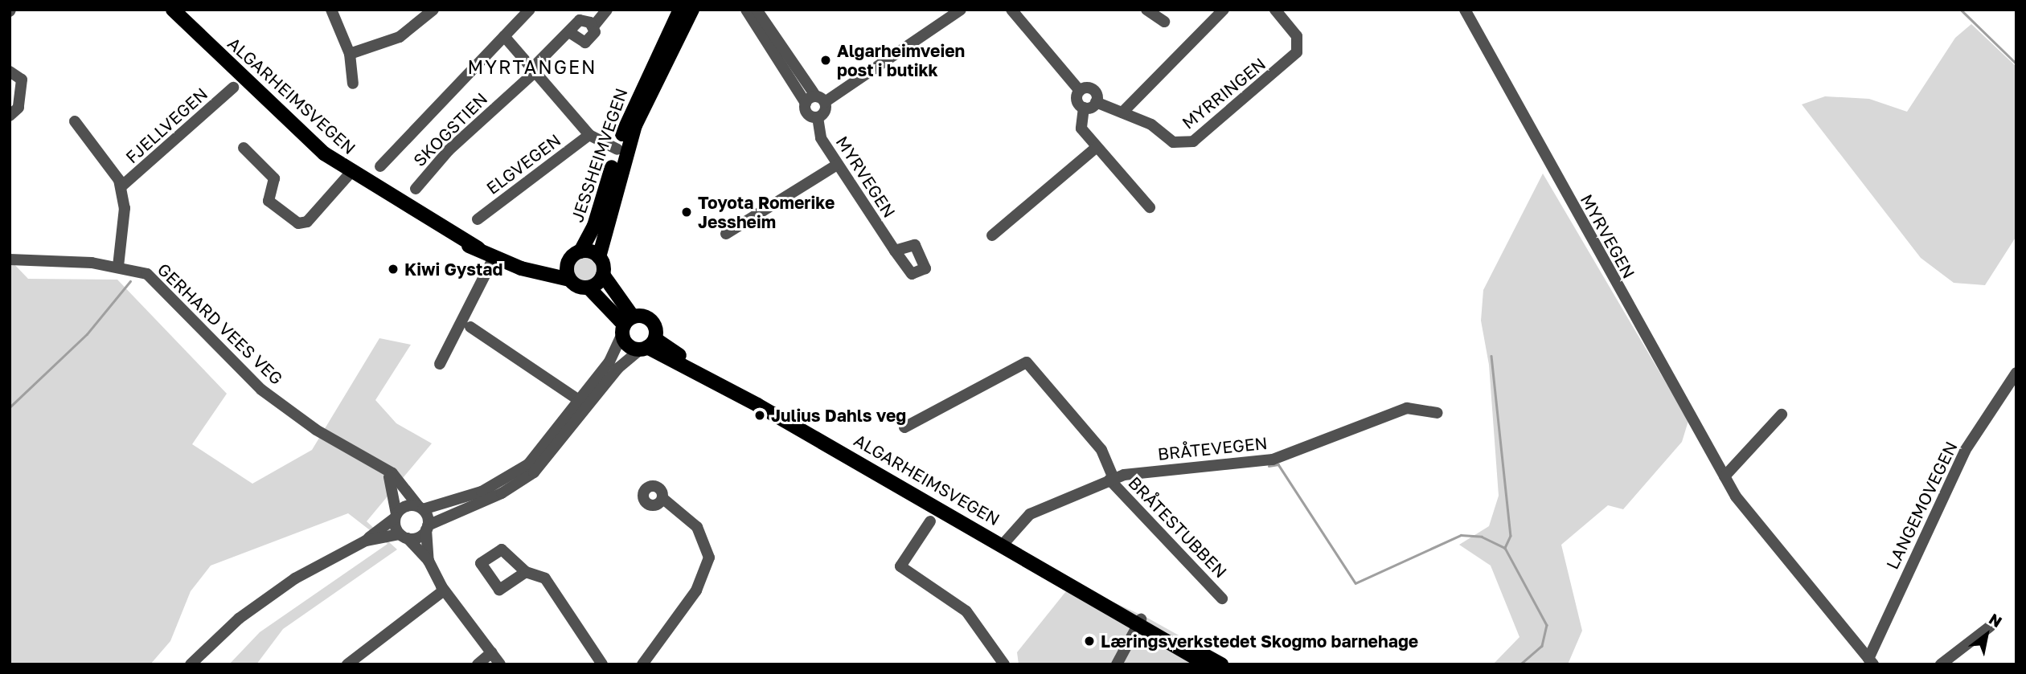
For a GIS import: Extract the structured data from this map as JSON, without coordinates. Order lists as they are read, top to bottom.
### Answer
{
  "streets": {
    "main road": ["ALGARHEIMSVEGEN", "JESSHEIMVEGEN"],
    "street": [
      "MYRRINGEN",
      "FJELLVEGEN",
      "SKOGSTIEN",
      "ELGVEGEN",
      "MYRVEGEN",
      "GERHARD VEES VEG",
      "BRÅTEVEGEN",
      "LANGEMOVEGEN",
      "BRÅTESTUBBEN"
    ]
  },
  "crossings": [
    ["ALGARHEIMSVEGEN", "JESSHEIMVEGEN"],
    ["ALGARHEIMSVEGEN", "BRÅTEVEGEN"],
    ["FJELLVEGEN", "GERHARD VEES VEG"],
    ["MYRVEGEN", "LANGEMOVEGEN"],
    ["BRÅTEVEGEN", "BRÅTESTUBBEN"]
  ],
  "districts": ["MYRTANGEN"],
  "places": [
    "Algarheimveien post i butikk",
    "Toyota Romerike Jessheim",
    "Kiwi Gystad",
    "Julius Dahls veg",
    "Læringsverkstedet Skogmo barnehage"
  ],
  "north": "top right"
}
